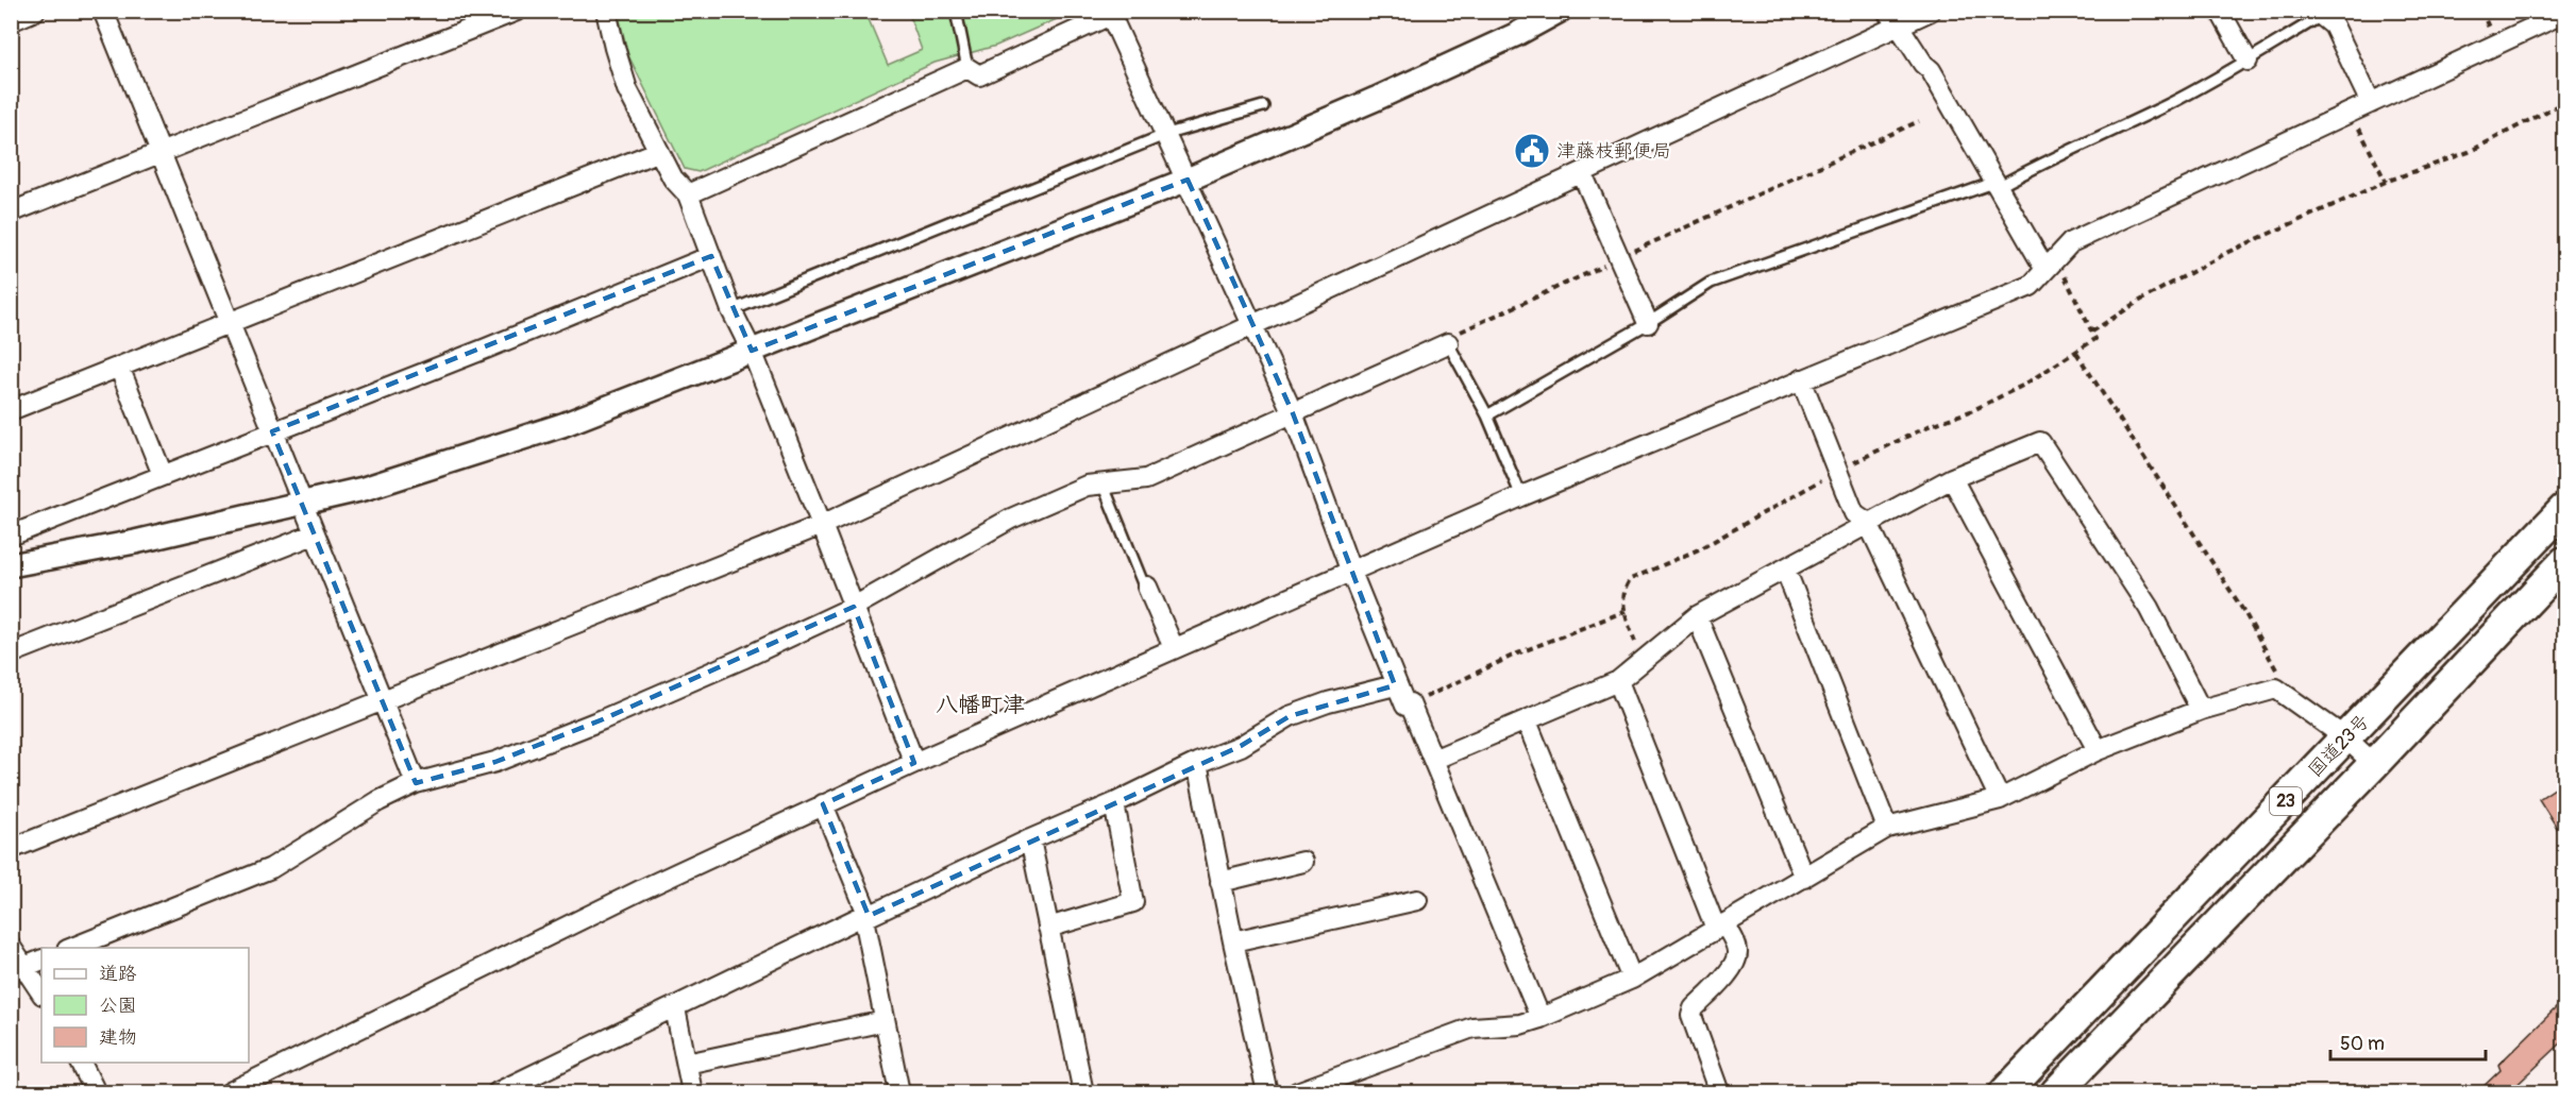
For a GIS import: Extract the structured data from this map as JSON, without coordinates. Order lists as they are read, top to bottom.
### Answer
{
  "streets": {
    "highway": ["国道23号", "23"]
  },
  "districts": ["八幡町津"],
  "places": {
    "public building": ["津藤枝郵便局"]
  },
  "legend": ["道路", "公園", "建物"],
  "scale_bar": "50 m"
}
